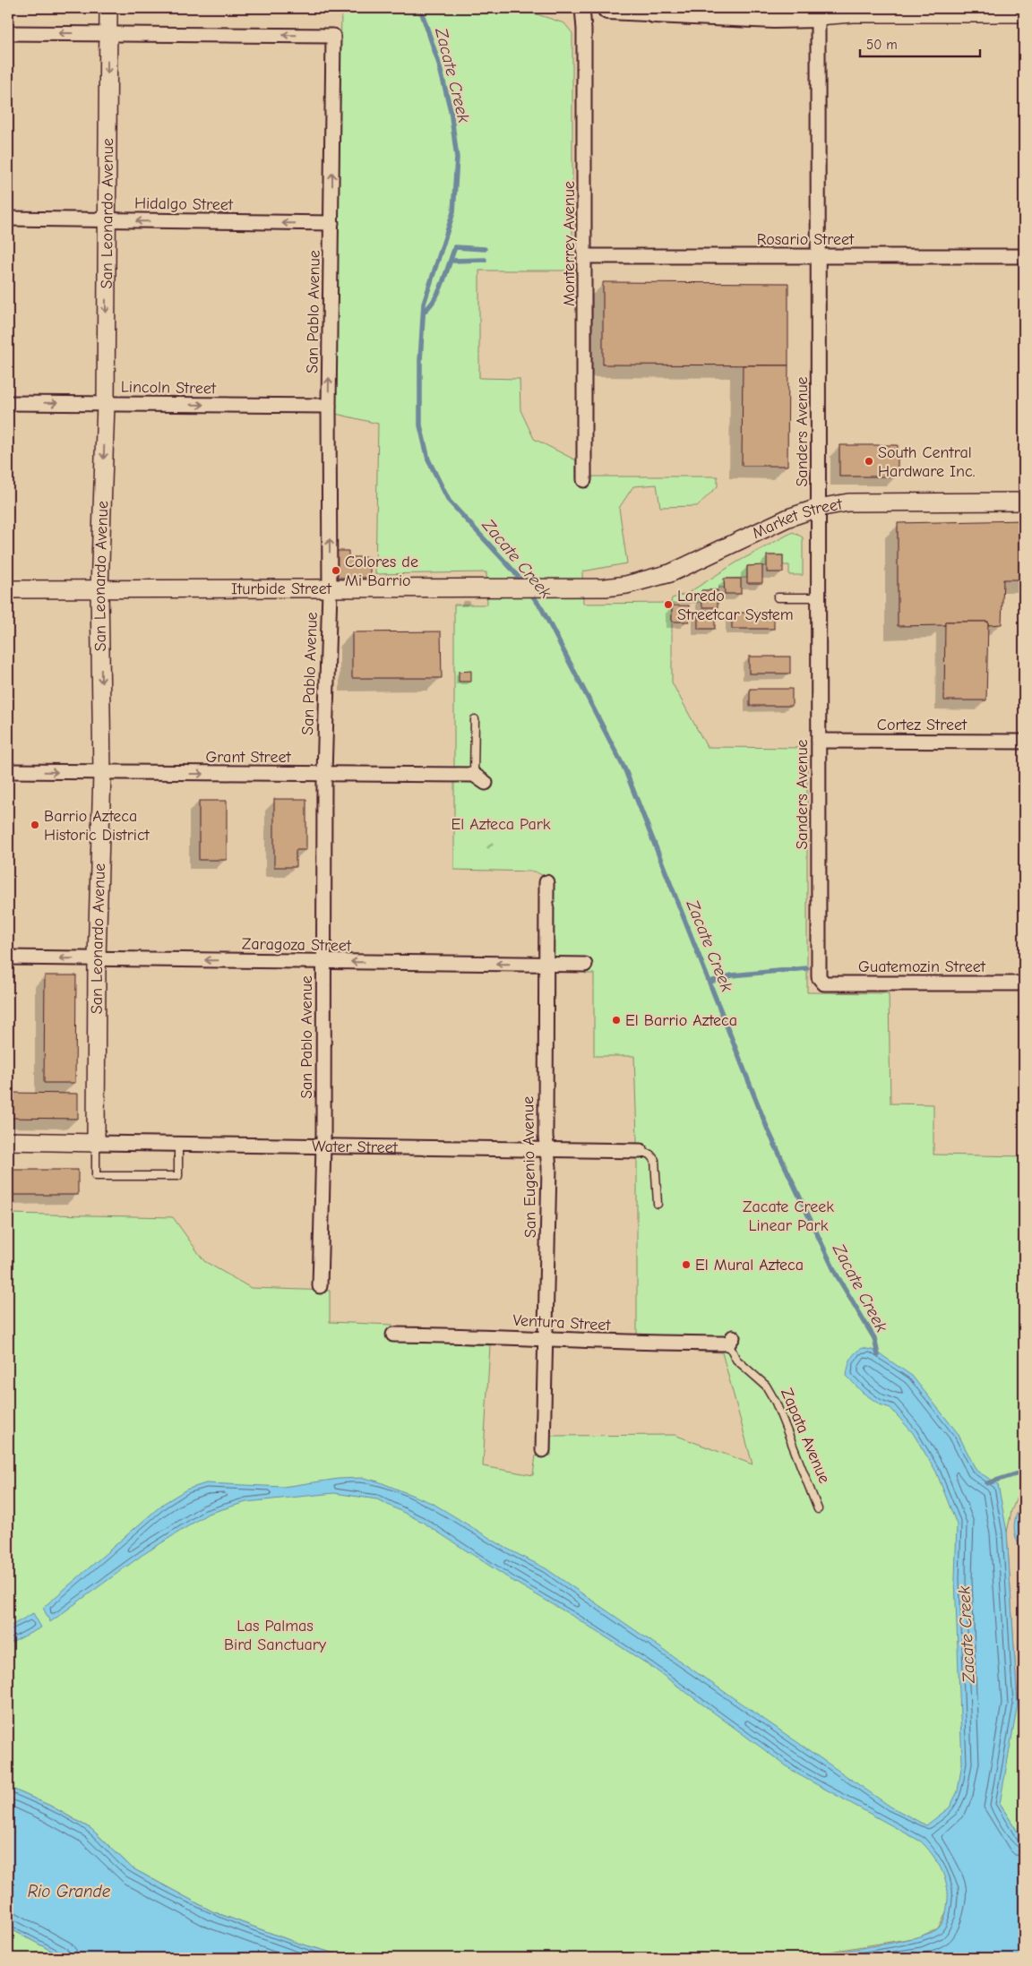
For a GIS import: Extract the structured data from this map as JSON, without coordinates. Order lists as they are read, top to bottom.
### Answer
{
  "streets": {
    "street": [
      "Hidalgo Street",
      "San Leonardo Avenue",
      "Rosario Street",
      "Monterrey Avenue",
      "San Pablo Avenue",
      "Lincoln Street",
      "Sanders Avenue",
      "Market Street",
      "Iturbide Street",
      "Cortez Street",
      "Grant Street",
      "Zaragoza Street",
      "Guatemozin Street",
      "Water Street",
      "San Eugenio Avenue",
      "Ventura Street"
    ],
    "lane": ["Zapata Avenue"]
  },
  "crossings": [
    ["Hidalgo Street", "San Leonardo Avenue"],
    ["Hidalgo Street", "San Pablo Avenue"],
    ["San Leonardo Avenue", "San Pablo Avenue"],
    ["San Leonardo Avenue", "Lincoln Street"],
    ["San Leonardo Avenue", "Iturbide Street"],
    ["San Leonardo Avenue", "Grant Street"],
    ["San Leonardo Avenue", "Zaragoza Street"],
    ["San Leonardo Avenue", "Water Street"],
    ["Rosario Street", "Monterrey Avenue"],
    ["Rosario Street", "Sanders Avenue"],
    ["San Pablo Avenue", "Lincoln Street"],
    ["San Pablo Avenue", "Iturbide Street"],
    ["San Pablo Avenue", "Grant Street"],
    ["San Pablo Avenue", "Zaragoza Street"],
    ["San Pablo Avenue", "Water Street"],
    ["Sanders Avenue", "Market Street"],
    ["Sanders Avenue", "Cortez Street"],
    ["Sanders Avenue", "Guatemozin Street"],
    ["Market Street", "Iturbide Street"],
    ["Zaragoza Street", "San Eugenio Avenue"],
    ["Water Street", "San Eugenio Avenue"],
    ["San Eugenio Avenue", "Ventura Street"],
    ["Ventura Street", "Zapata Avenue"]
  ],
  "one_way": [
    "Hidalgo Street",
    "San Leonardo Avenue",
    "Lincoln Street",
    "Grant Street",
    "Zaragoza Street"
  ],
  "water": ["Zacate Creek", "Rio Grande"],
  "parks": ["El Azteca Park", "Zacate Creek Linear Park", "Las Palmas Bird Sanctuary"],
  "places": [
    "South Central Hardware Inc.",
    "Colores de Mi Barrio",
    "Laredo Streetcar System",
    "Barrio Azteca Historic District",
    "El Barrio Azteca",
    "El Mural Azteca"
  ],
  "scale_bar": "50 m"
}
